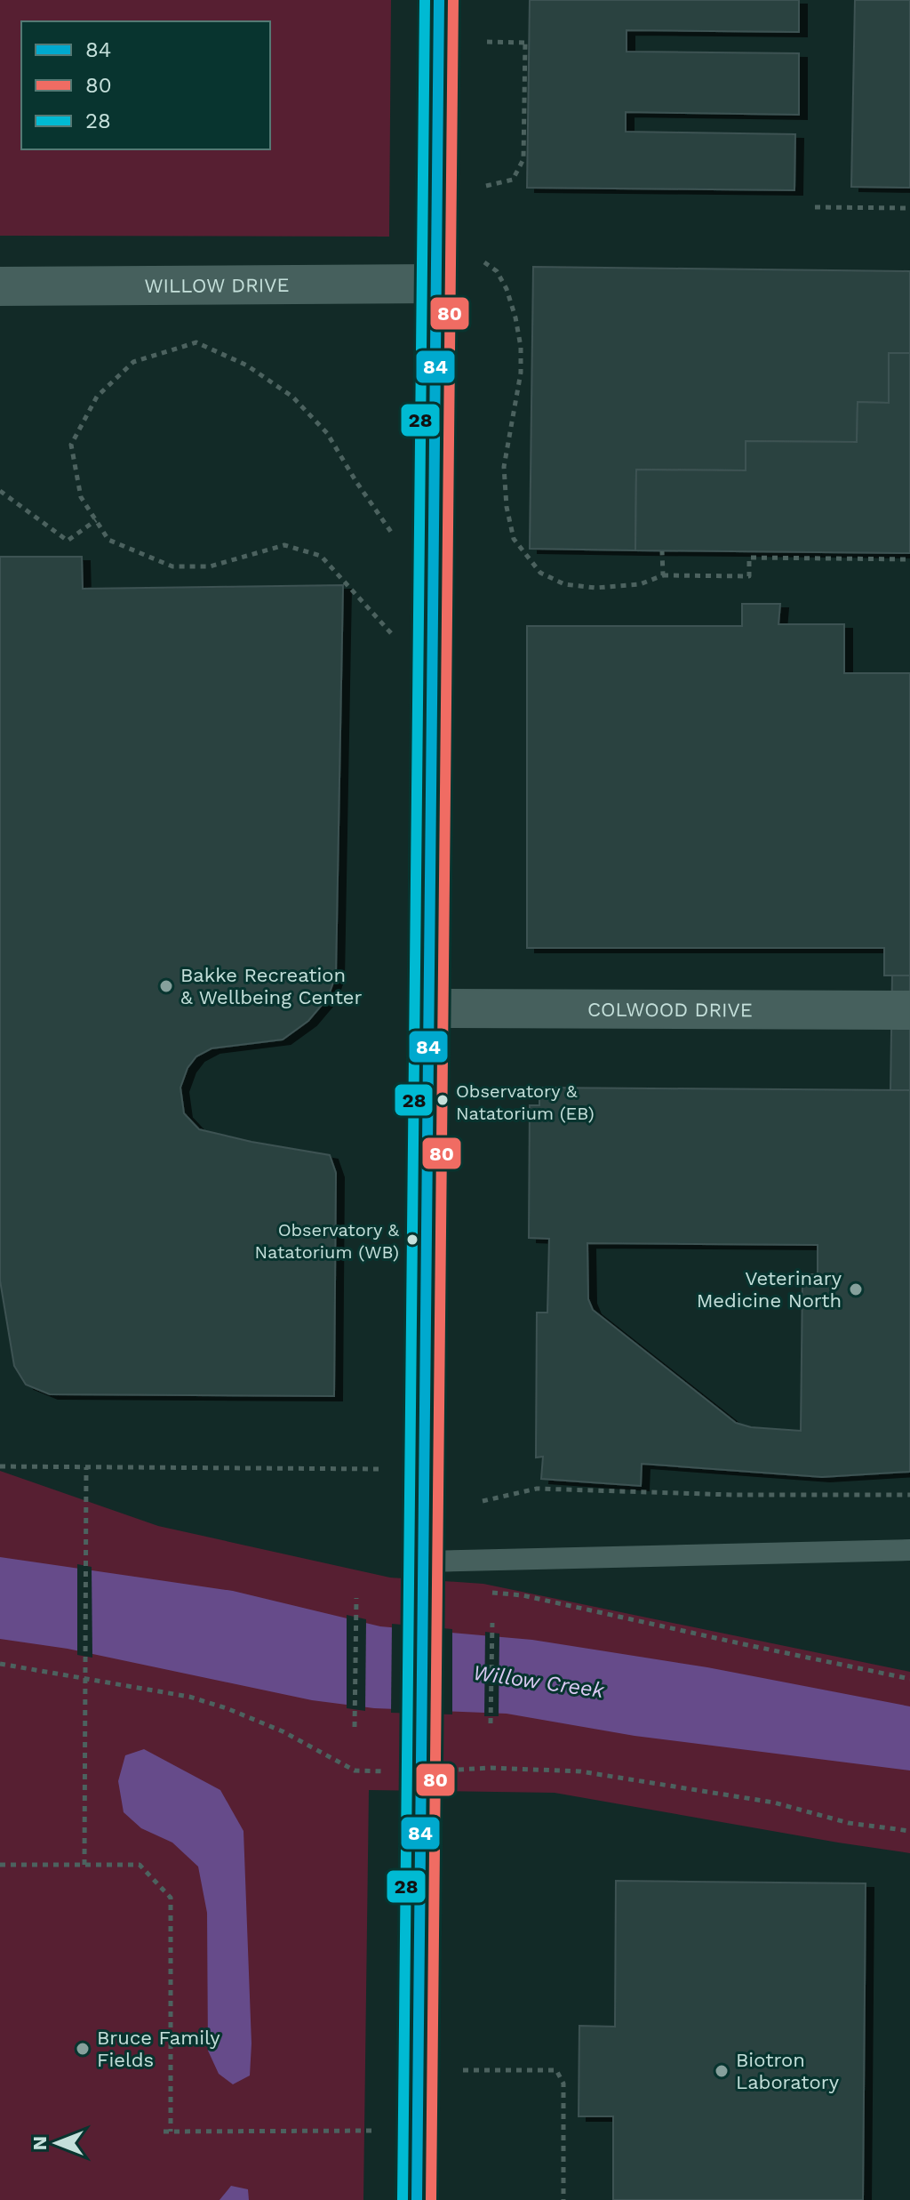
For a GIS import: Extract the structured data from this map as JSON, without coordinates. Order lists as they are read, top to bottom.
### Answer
{
  "streets": {
    "street": ["WILLOW DRIVE", "COLWOOD DRIVE"]
  },
  "water": ["Willow Creek"],
  "places": [
    "Bakke Recreation & Wellbeing Center",
    "Observatory & Natatorium (EB)",
    "Observatory & Natatorium (WB)",
    "Veterinary Medicine North",
    "Bruce Family Fields",
    "Biotron Laboratory"
  ],
  "lines": ["transit line 84", "transit line 80", "transit line 28"],
  "legend": ["84", "80", "28"],
  "north": "left"
}
